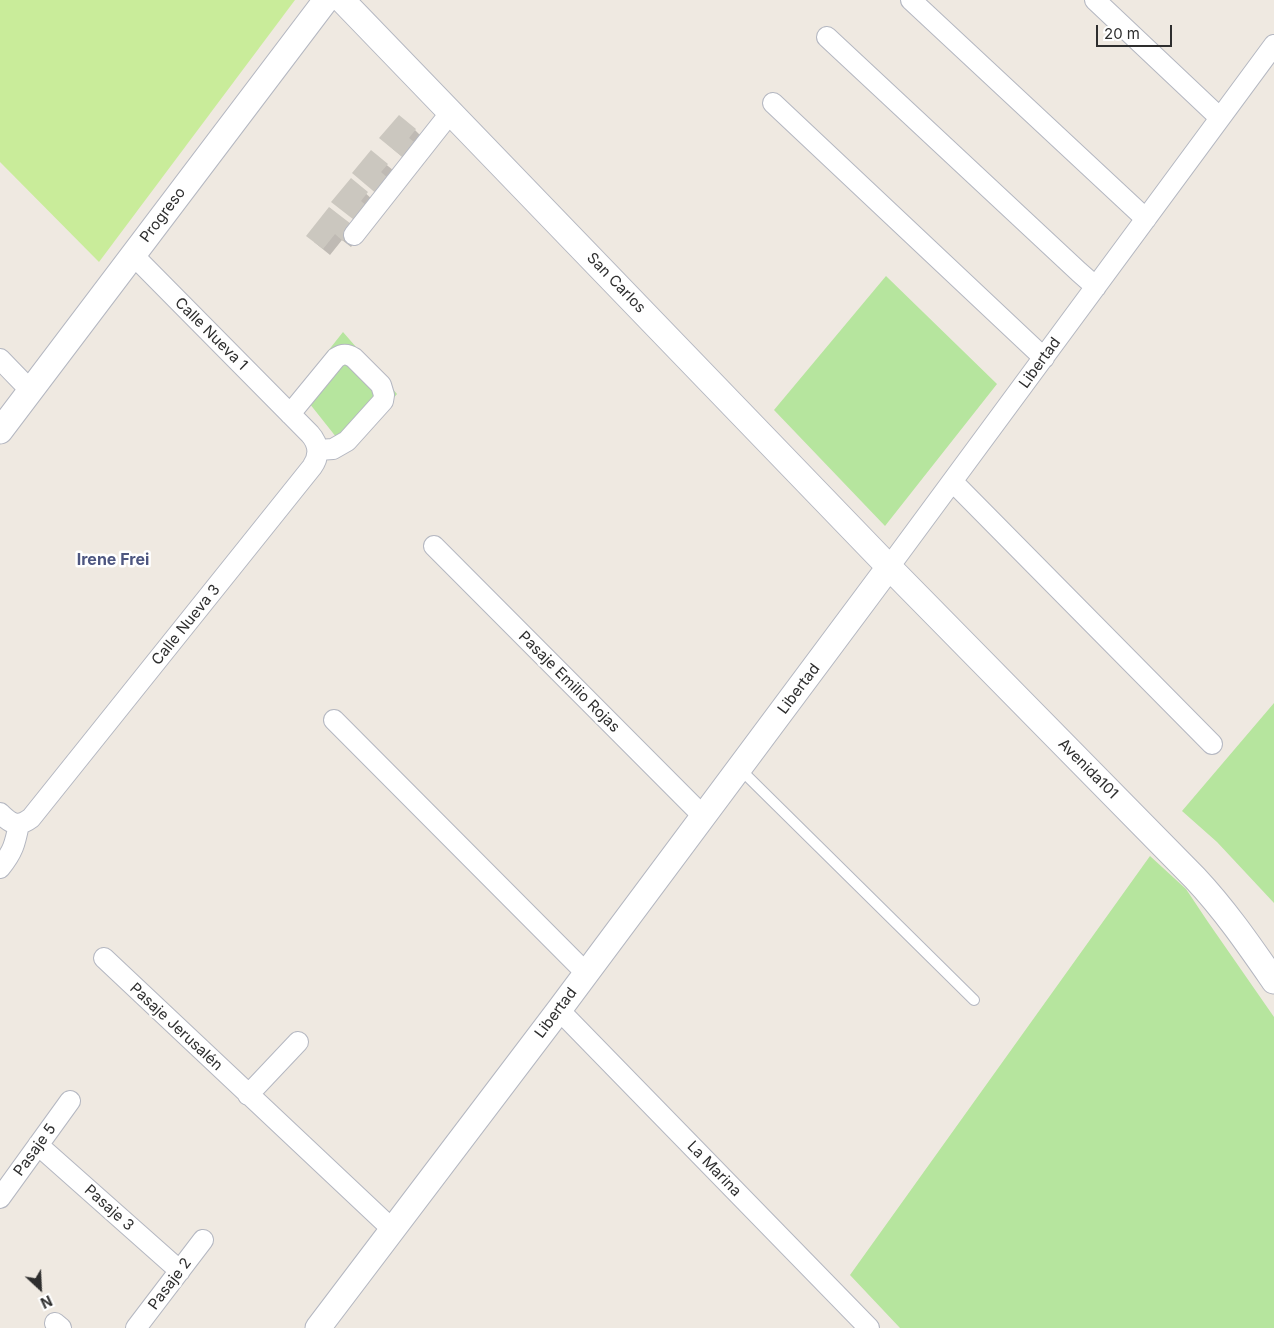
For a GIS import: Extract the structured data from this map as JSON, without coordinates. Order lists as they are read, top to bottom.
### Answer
{
  "streets": {
    "street": [
      "Progreso",
      "San Carlos",
      "Calle Nueva 1",
      "Libertad",
      "Calle Nueva 3",
      "Pasaje Emilio Rojas",
      "Avenida101",
      "Pasaje Jerusalén",
      "Pasaje 5",
      "La Marina",
      "Pasaje 3",
      "Pasaje 2"
    ]
  },
  "crossings": [
    ["Progreso", "Calle Nueva 1"],
    ["San Carlos", "Libertad"],
    ["San Carlos", "Avenida101"],
    ["Calle Nueva 1", "Calle Nueva 3"],
    ["Libertad", "Pasaje Emilio Rojas"],
    ["Libertad", "Avenida101"],
    ["Libertad", "Pasaje Jerusalén"],
    ["Libertad", "La Marina"],
    ["Pasaje 5", "Pasaje 3"],
    ["Pasaje 3", "Pasaje 2"]
  ],
  "districts": ["Irene Frei"],
  "scale_bar": "20 m",
  "north": "bottom right"
}
